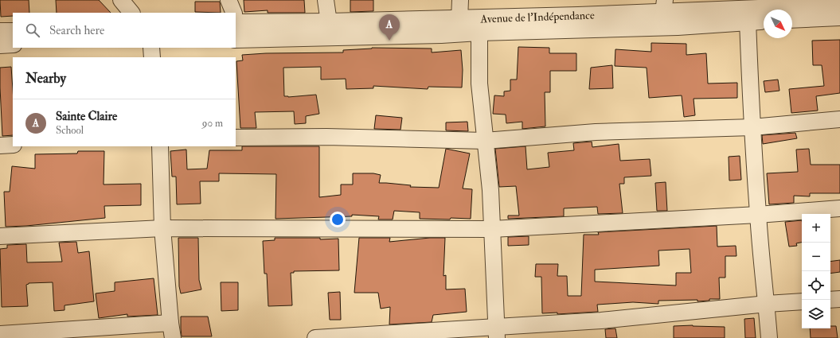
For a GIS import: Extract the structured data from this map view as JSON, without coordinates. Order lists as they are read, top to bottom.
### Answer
{
  "streets": {
    "street": ["Avenue de l'Indépendance"]
  },
  "north": "bottom right",
  "page": {
    "search": "Search here",
    "pins": "A",
    "heading": "Nearby",
    "list": [
      {
        "mark": "A",
        "name": "Sainte Claire",
        "note": "School",
        "value": "90 m"
      }
    ],
    "map_buttons": ["+", "−"]
  }
}
